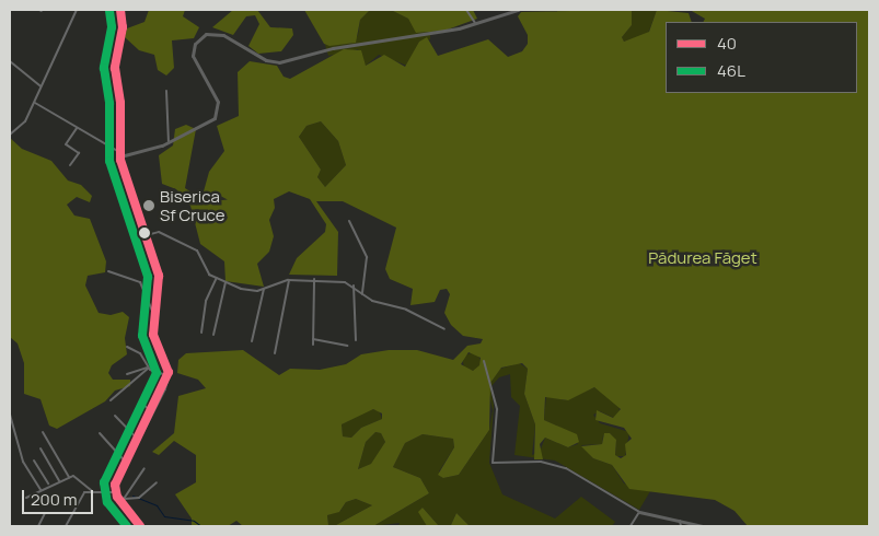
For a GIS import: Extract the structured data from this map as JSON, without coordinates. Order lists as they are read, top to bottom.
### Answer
{
  "parks": ["Pădurea Făget"],
  "places": ["Biserica Sf Cruce"],
  "lines": ["transit line 40", "transit line 46L"],
  "legend": ["40", "46L"],
  "scale_bar": "200 m"
}
